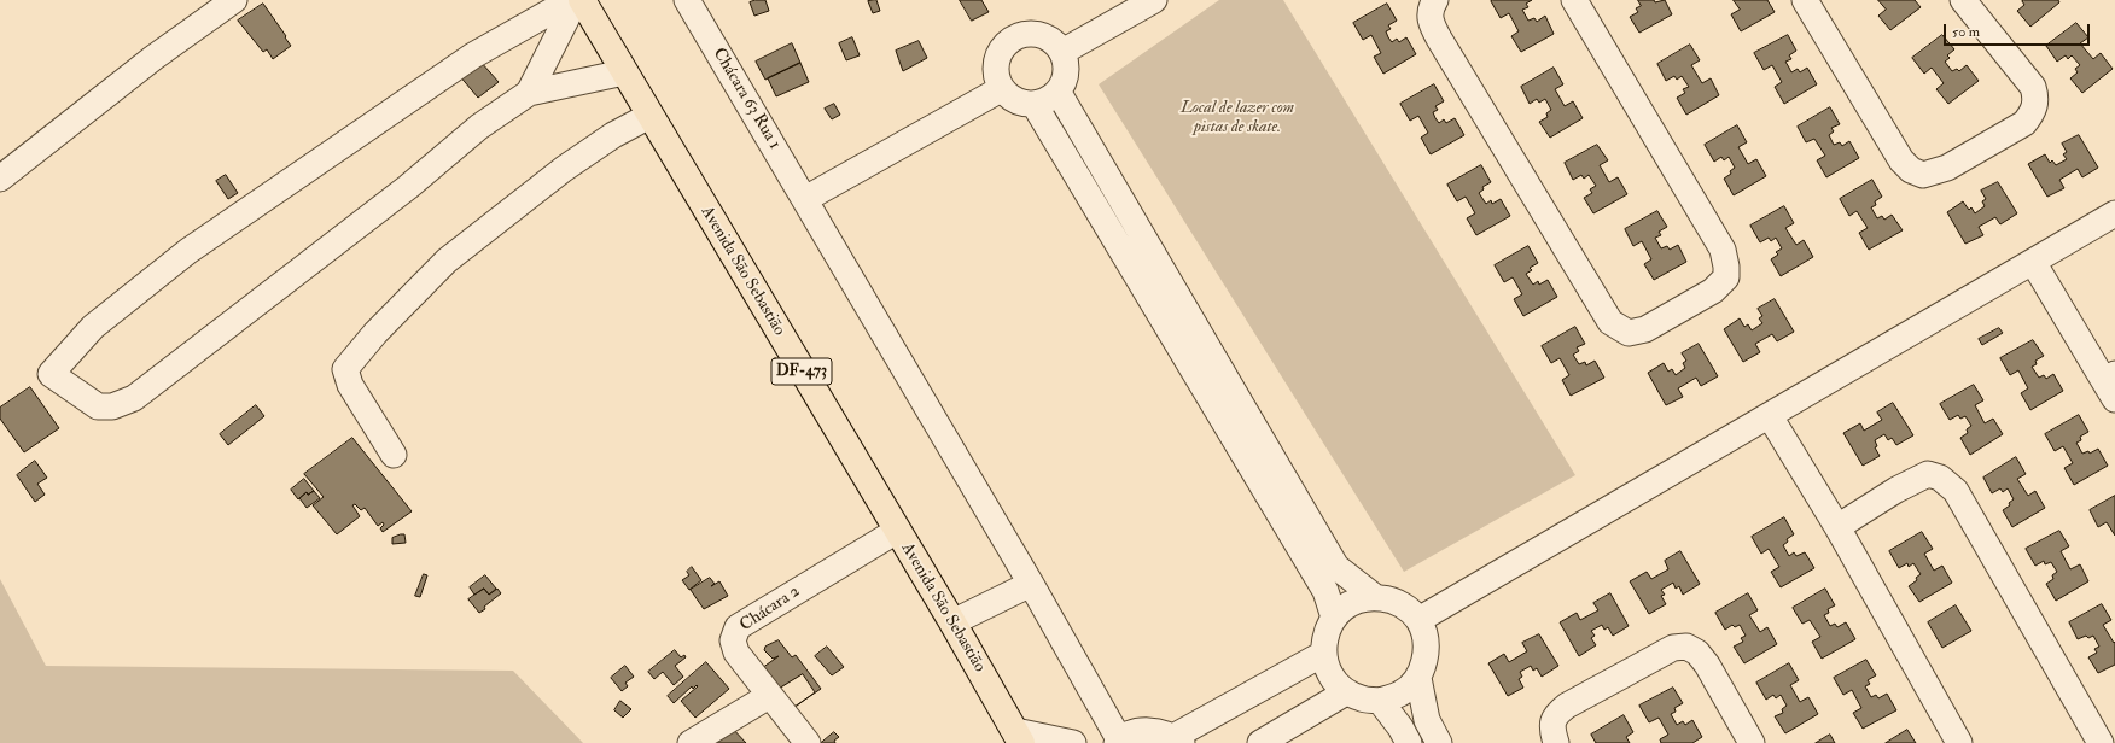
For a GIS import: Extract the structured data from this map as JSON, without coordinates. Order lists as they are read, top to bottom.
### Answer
{
  "streets": {
    "main road": ["Avenida São Sebastião", "DF-473"],
    "street": ["Chácara 63 Rua 1", "Chácara 2"]
  },
  "crossings": [
    ["Avenida São Sebastião", "Chácara 2"]
  ],
  "parks": ["Local de lazer com pistas de skate."],
  "scale_bar": "50 m"
}
